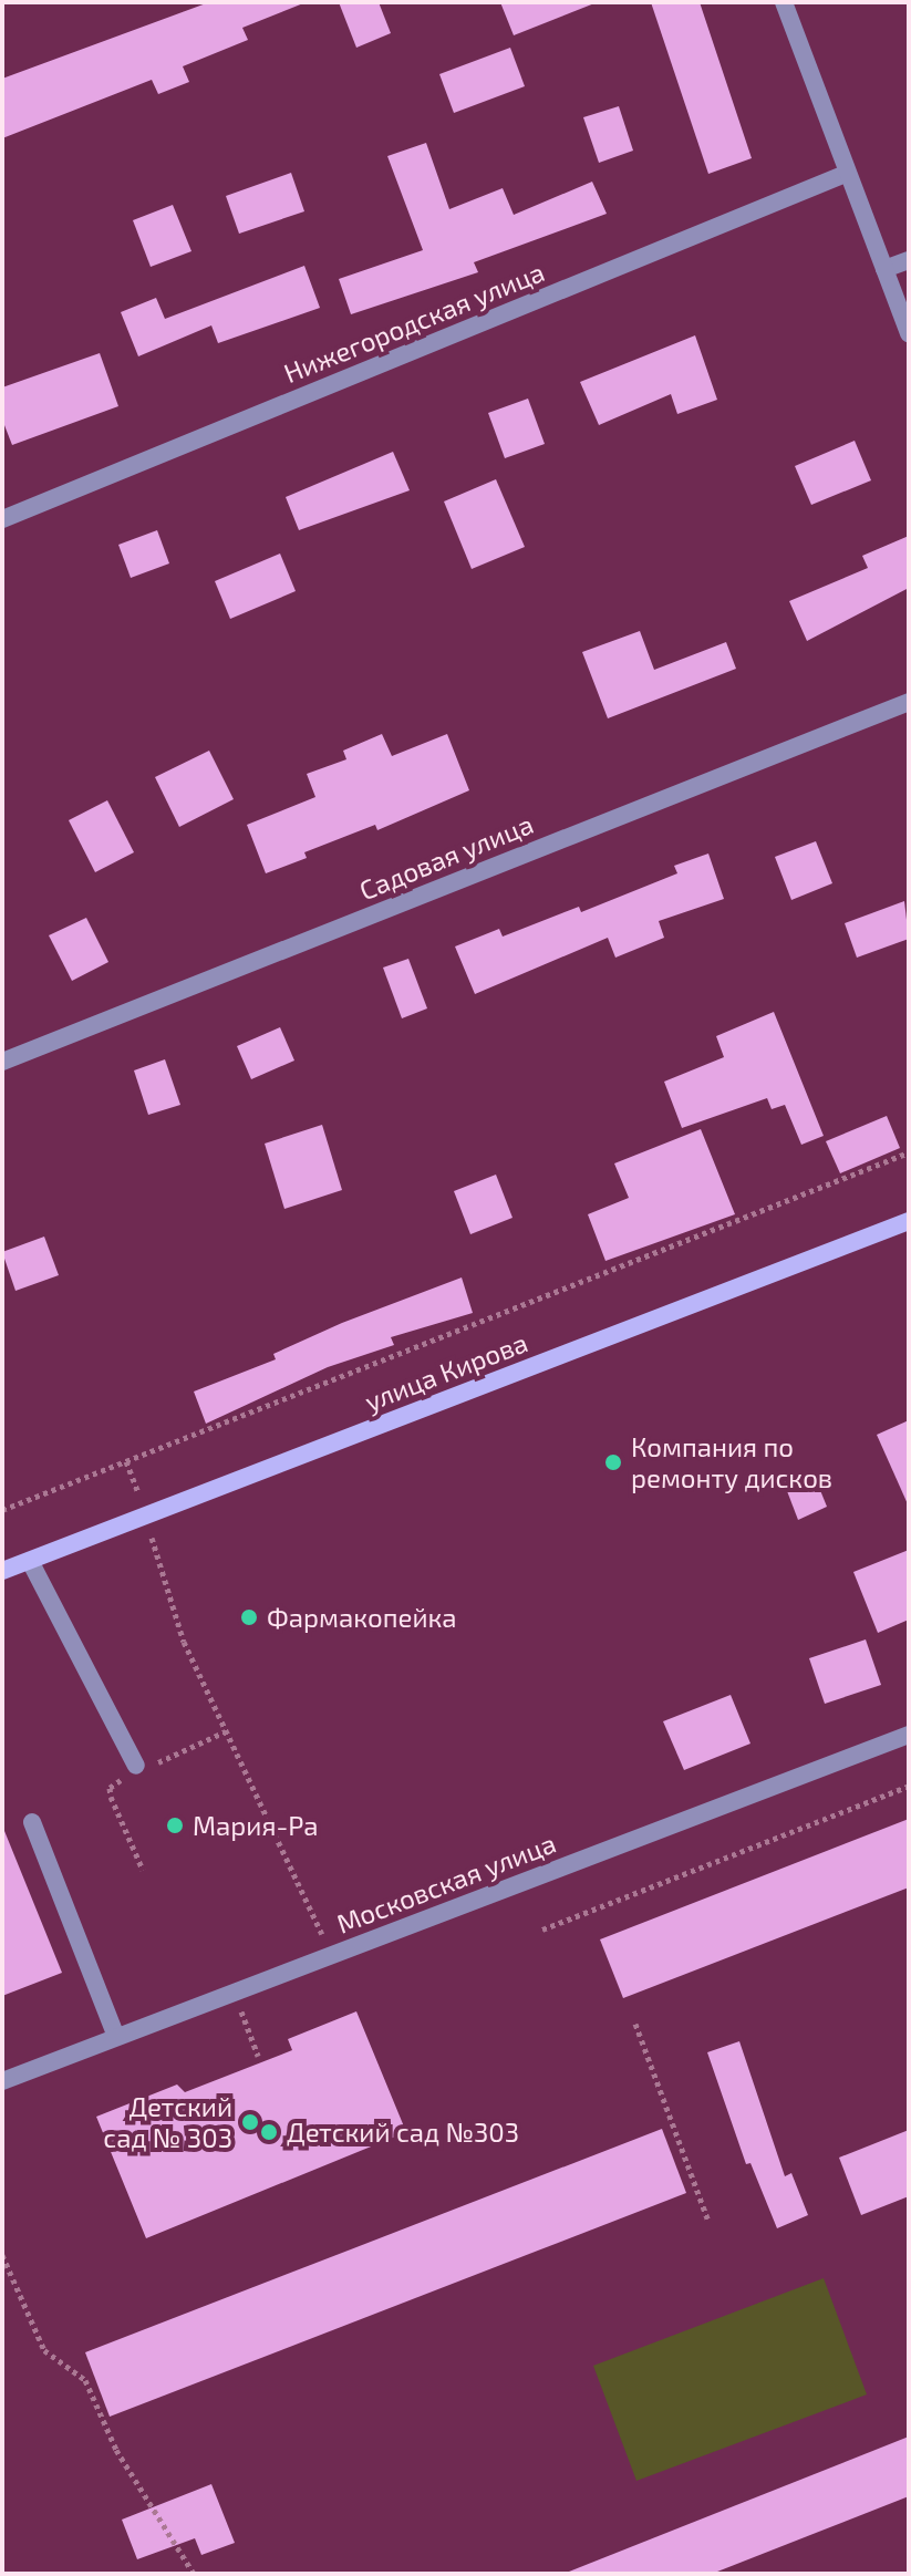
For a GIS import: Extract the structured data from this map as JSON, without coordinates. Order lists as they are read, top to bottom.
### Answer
{
  "streets": {
    "main road": ["улица Кирова"],
    "street": ["Нижегородская улица", "Садовая улица", "Московская улица"]
  },
  "places": [
    "Компания по ремонту дисков",
    "Фармакопейка",
    "Мария-Ра",
    "Детский сад № 303",
    "Детский сад №303"
  ]
}
